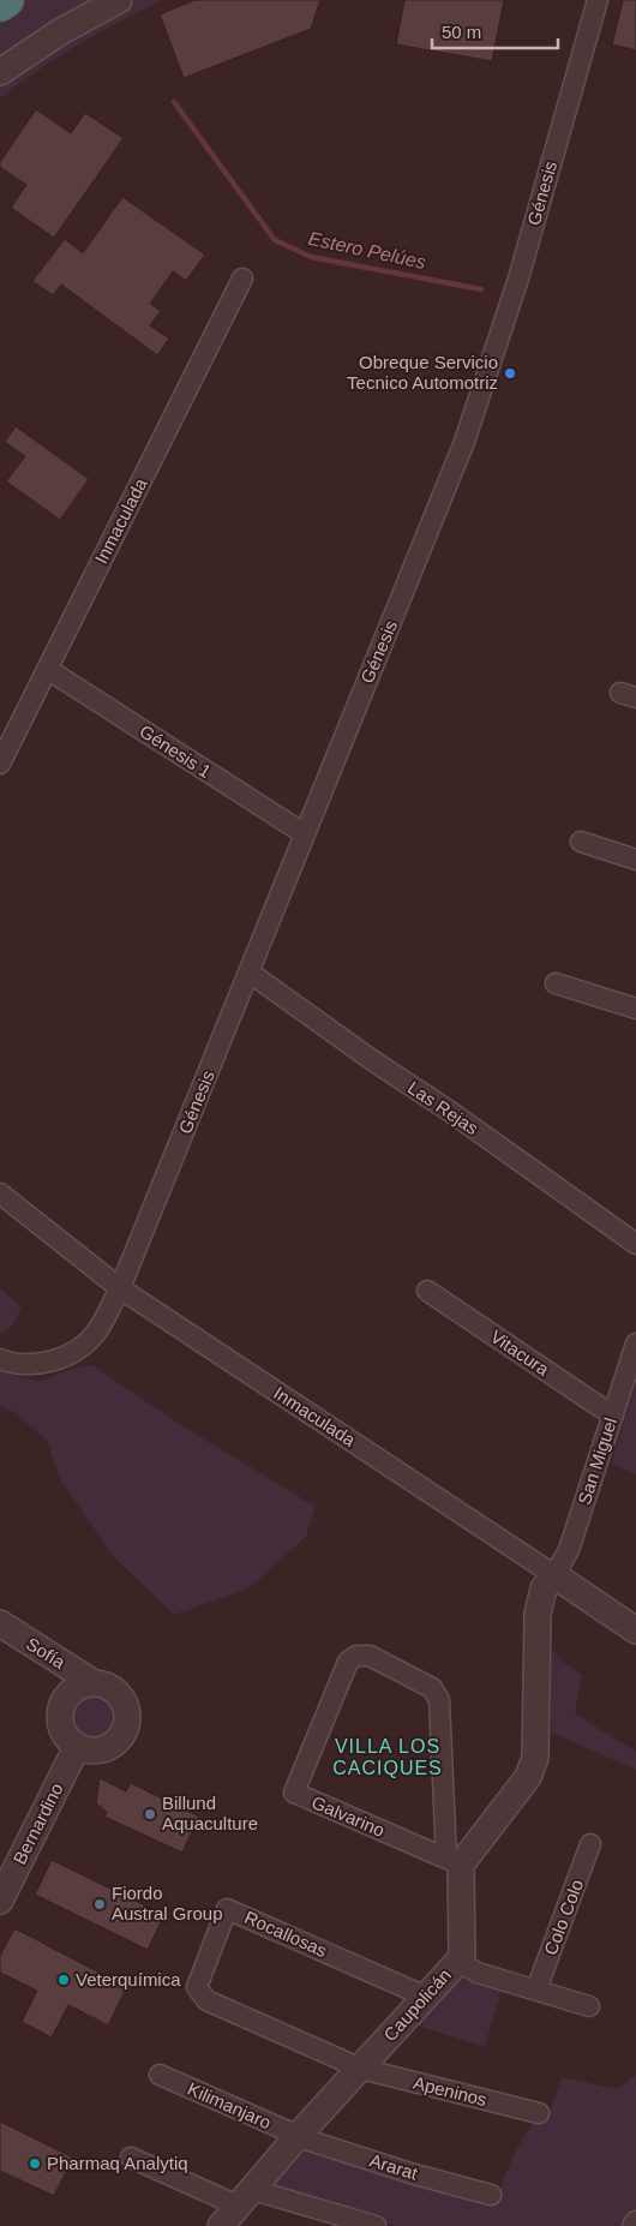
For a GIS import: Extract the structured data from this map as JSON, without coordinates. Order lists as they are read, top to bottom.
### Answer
{
  "streets": {
    "street": [
      "Génesis",
      "Inmaculada",
      "Génesis 1",
      "Las Rejas",
      "Vitacura",
      "San Miguel",
      "Sofía",
      "Galvarino",
      "Bernardino",
      "Colo Colo",
      "Rocallosas",
      "Caupolicán",
      "Apeninos",
      "Kilimanjaro",
      "Ararat"
    ]
  },
  "crossings": [
    ["Génesis", "Inmaculada"],
    ["Génesis", "Génesis 1"],
    ["Génesis", "Las Rejas"],
    ["Inmaculada", "Génesis 1"],
    ["Inmaculada", "San Miguel"],
    ["Vitacura", "San Miguel"],
    ["Sofía", "Bernardino"],
    ["Galvarino", "Caupolicán"],
    ["Rocallosas", "Caupolicán"],
    ["Rocallosas", "Apeninos"],
    ["Caupolicán", "Apeninos"],
    ["Caupolicán", "Kilimanjaro"],
    ["Caupolicán", "Ararat"],
    ["Kilimanjaro", "Ararat"]
  ],
  "districts": ["VILLA LOS CACIQUES"],
  "water": ["Estero Pelúes"],
  "places": [
    "Obreque Servicio Tecnico Automotriz",
    "Billund Aquaculture",
    "Fiordo Austral Group",
    "Veterquímica",
    "Pharmaq Analytiq"
  ],
  "scale_bar": "50 m"
}
